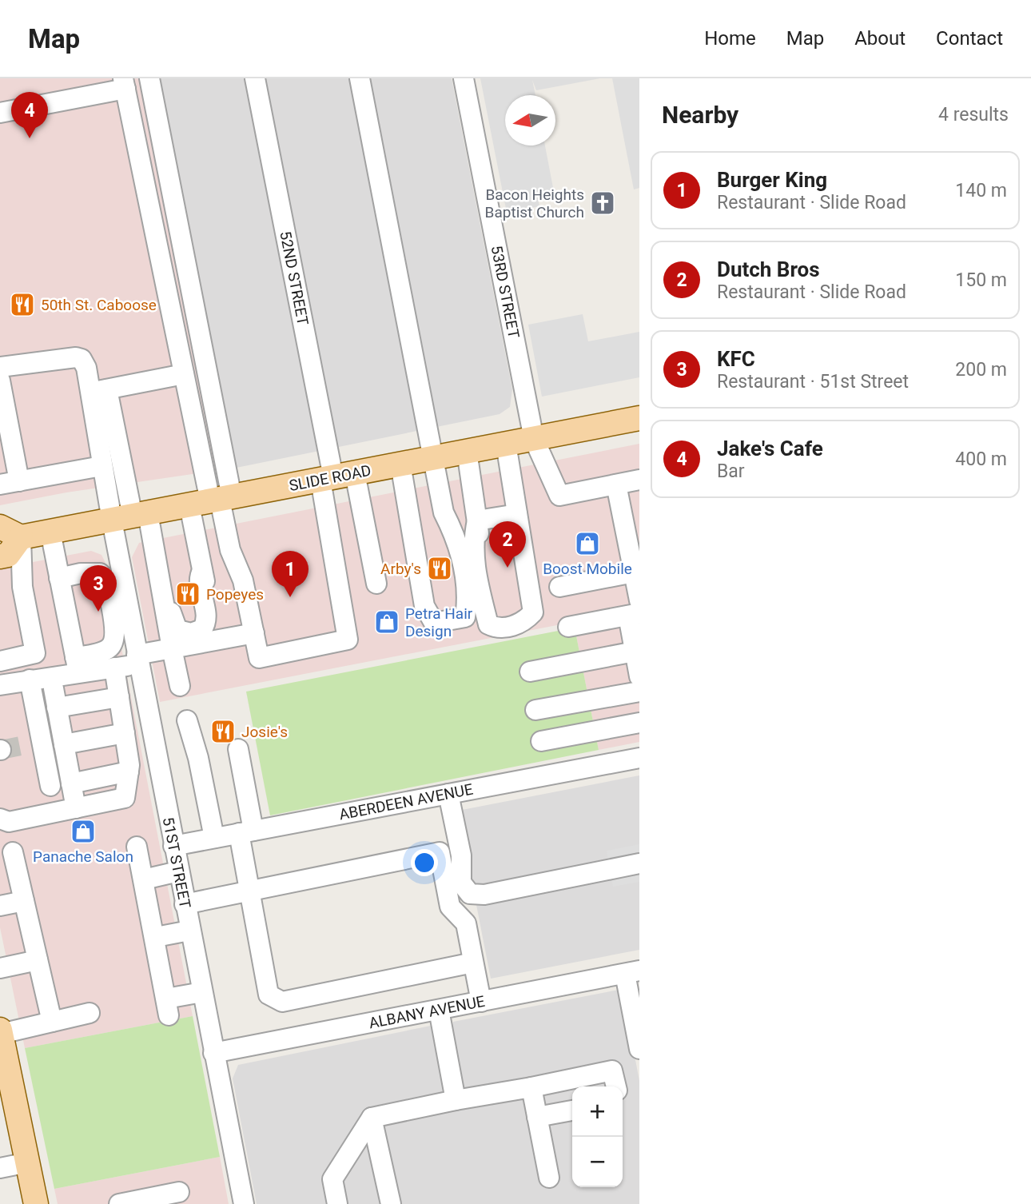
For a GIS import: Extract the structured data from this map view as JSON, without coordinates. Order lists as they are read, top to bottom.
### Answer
{
  "streets": {
    "main road": ["SLIDE ROAD"],
    "street": [
      "52ND STREET",
      "53RD STREET",
      "ABERDEEN AVENUE",
      "51ST STREET",
      "ALBANY AVENUE"
    ]
  },
  "crossings": [
    ["52ND STREET", "SLIDE ROAD"],
    ["53RD STREET", "SLIDE ROAD"],
    ["SLIDE ROAD", "51ST STREET"],
    ["ABERDEEN AVENUE", "51ST STREET"],
    ["51ST STREET", "ALBANY AVENUE"]
  ],
  "places": {
    "church": ["Bacon Heights Baptist Church"],
    "restaurant": [
      "50th St. Caboose",
      "Arby's",
      "Popeyes",
      "Josie's"
    ],
    "shop": ["Boost Mobile", "Petra Hair Design", "Panache Salon"]
  },
  "north": "left",
  "page": {
    "header": "Map",
    "nav": [
      "Home",
      "Map",
      "About",
      "Contact"
    ],
    "heading": ["Nearby", "4 results"],
    "pins": [
      "4",
      "2",
      "1",
      "3"
    ],
    "list": [
      {
        "mark": "1",
        "name": "Burger King",
        "note": "Restaurant · Slide Road",
        "value": "140 m"
      },
      {
        "mark": "2",
        "name": "Dutch Bros",
        "note": "Restaurant · Slide Road",
        "value": "150 m"
      },
      {
        "mark": "3",
        "name": "KFC",
        "note": "Restaurant · 51st Street",
        "value": "200 m"
      },
      {
        "mark": "4",
        "name": "Jake's Cafe",
        "note": "Bar",
        "value": "400 m"
      }
    ],
    "map_buttons": ["+", "−"]
  }
}
